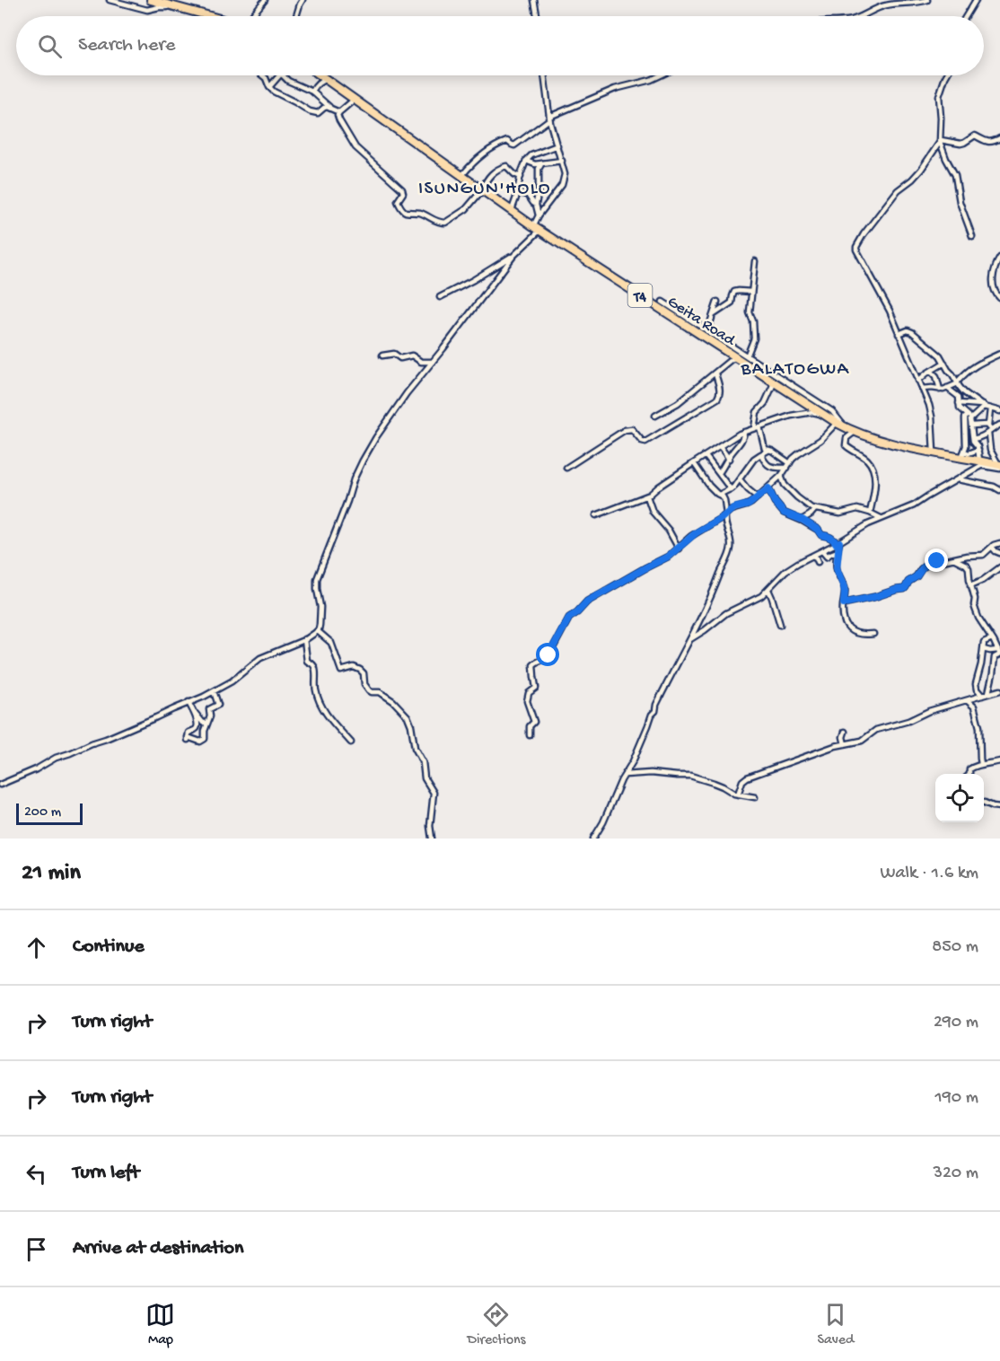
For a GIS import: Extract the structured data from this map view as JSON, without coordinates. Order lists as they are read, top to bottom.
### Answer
{
  "streets": {
    "highway": ["T4", "Geita Road"]
  },
  "districts": ["ISUNGUN'HOLO", "BALATOGWA"],
  "scale_bar": "200 m",
  "page": {
    "search": "Search here",
    "scale": "200 m",
    "heading": ["21 min", "Walk · 1.6 km"],
    "list": [
      ["Continue", "850 m"],
      ["Turn right", "290 m"],
      ["Turn right", "190 m"],
      ["Turn left", "320 m"],
      "Arrive at destination"
    ],
    "nav": ["Map", "Directions", "Saved"]
  }
}
